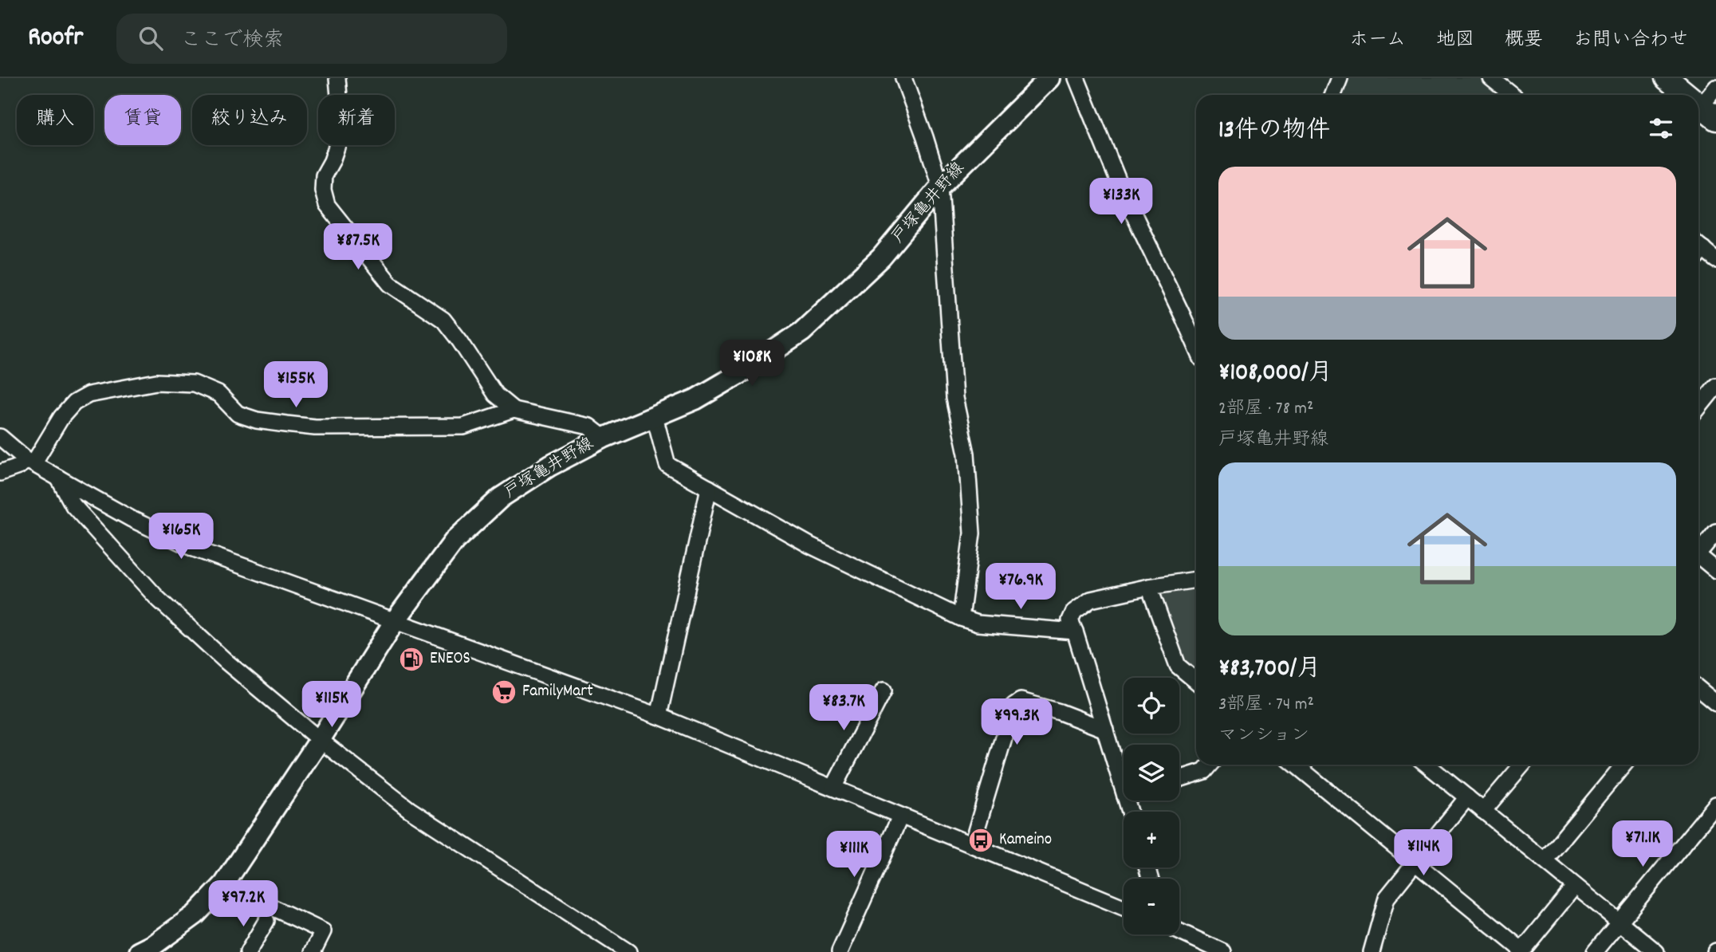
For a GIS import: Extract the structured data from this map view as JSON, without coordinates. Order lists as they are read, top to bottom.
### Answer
{
  "streets": {
    "main road": ["戸塚亀井野線"]
  },
  "places": {
    "fuel station": ["ENEOS"],
    "supermarket": ["FamilyMart"],
    "bus stop": ["Kameino"]
  },
  "page": {
    "header": "Roofr",
    "search": "ここで検索",
    "nav": [
      "ホーム",
      "地図",
      "概要",
      "お問い合わせ"
    ],
    "chip": [
      "購入",
      "賃貸",
      "絞り込み",
      "新着"
    ],
    "heading": "13件の物件",
    "list": [
      {
        "name": "¥108,000/月",
        "note": "2部屋 · 78 m² · 戸塚亀井野線"
      },
      {
        "name": "¥83,700/月",
        "note": "3部屋 · 74 m² · マンション"
      }
    ],
    "price": [
      "¥133K",
      "¥87.5K",
      "¥108K",
      "¥155K",
      "¥165K",
      "¥76.9K",
      "¥115K",
      "¥83.7K",
      "¥99.3K",
      "¥71.1K",
      "¥114K",
      "¥111K",
      "¥97.2K"
    ],
    "map_buttons": ["+", "−"]
  }
}
